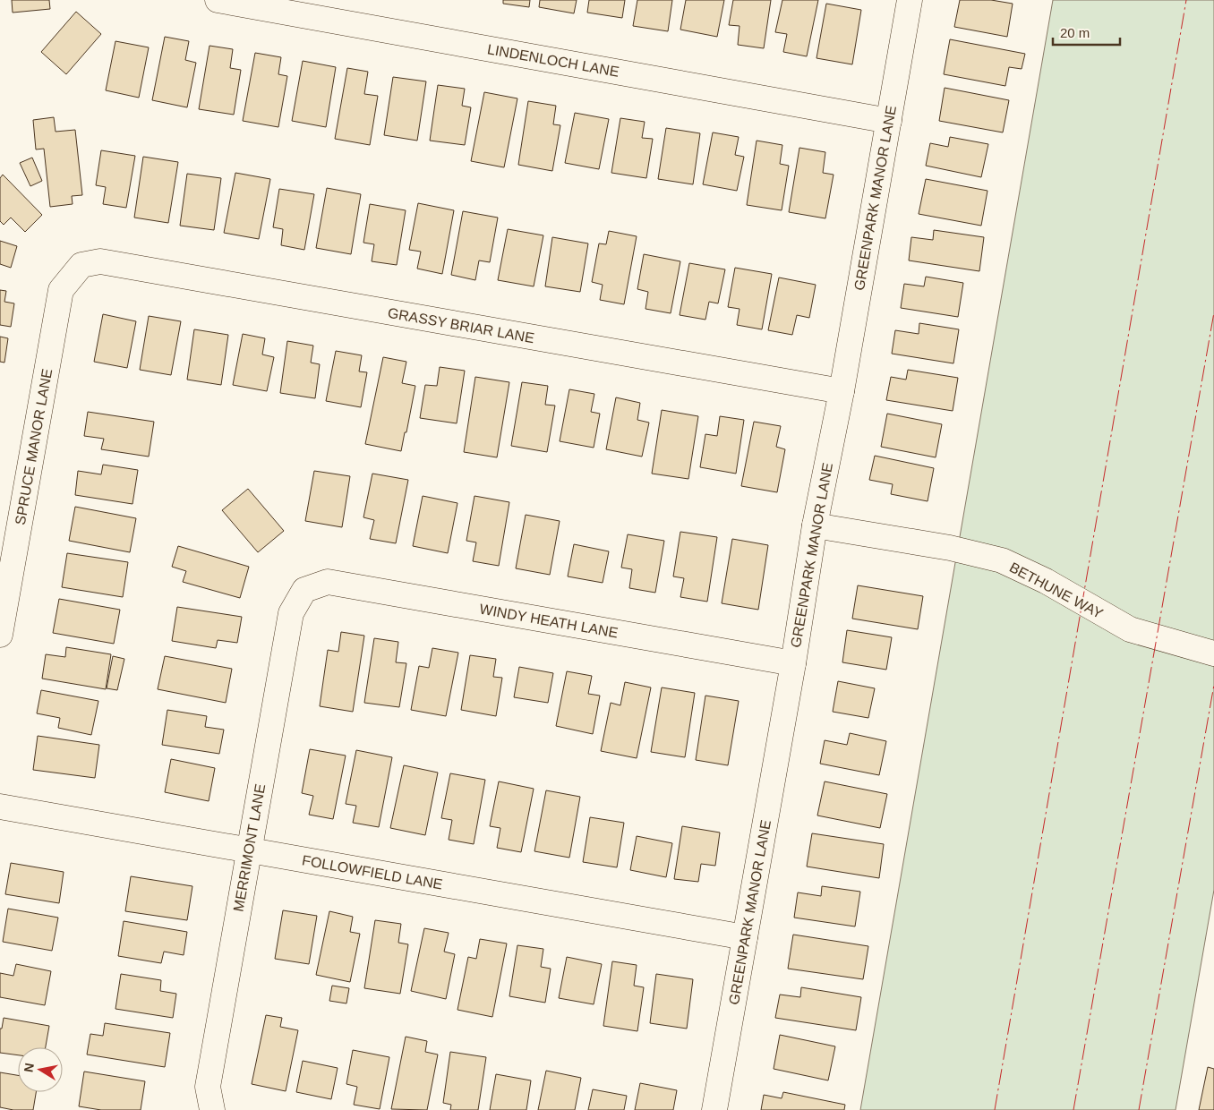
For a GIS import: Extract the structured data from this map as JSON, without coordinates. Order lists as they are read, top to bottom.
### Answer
{
  "streets": {
    "street": [
      "LINDENLOCH LANE",
      "GREENPARK MANOR LANE",
      "GRASSY BRIAR LANE",
      "SPRUCE MANOR LANE",
      "BETHUNE WAY",
      "WINDY HEATH LANE",
      "MERRIMONT LANE",
      "FOLLOWFIELD LANE"
    ]
  },
  "crossings": [
    ["LINDENLOCH LANE", "GREENPARK MANOR LANE"],
    ["GREENPARK MANOR LANE", "GRASSY BRIAR LANE"],
    ["GREENPARK MANOR LANE", "BETHUNE WAY"],
    ["GREENPARK MANOR LANE", "WINDY HEATH LANE"],
    ["GREENPARK MANOR LANE", "FOLLOWFIELD LANE"],
    ["GRASSY BRIAR LANE", "SPRUCE MANOR LANE"],
    ["WINDY HEATH LANE", "MERRIMONT LANE"],
    ["MERRIMONT LANE", "FOLLOWFIELD LANE"]
  ],
  "scale_bar": "20 m",
  "north": "left"
}
